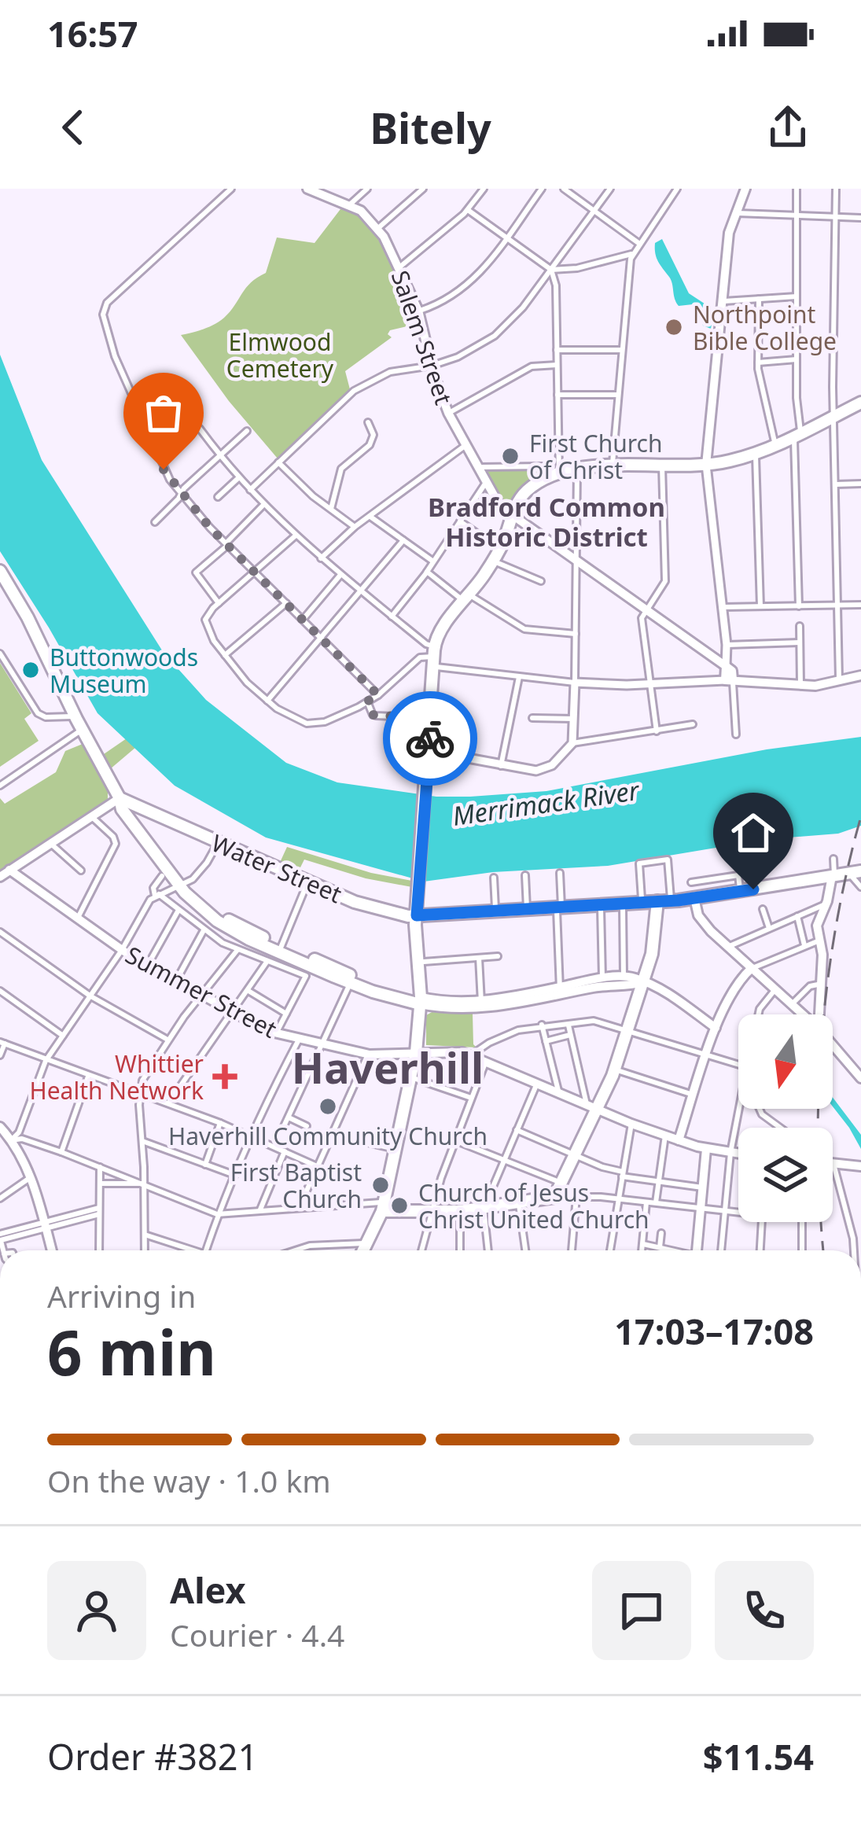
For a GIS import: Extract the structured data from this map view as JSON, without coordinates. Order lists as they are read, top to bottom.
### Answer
{
  "streets": {
    "main road": ["Salem Street", "Water Street", "Summer Street"]
  },
  "districts": ["Bradford Common Historic District", "Haverhill"],
  "water": ["Merrimack River"],
  "parks": ["Elmwood Cemetery"],
  "places": {
    "other": [
      "Northpoint Bible College",
      "First Church of Christ",
      "Buttonwoods Museum",
      "Haverhill Community Church",
      "First Baptist Church",
      "Church of Jesus Christ United Church"
    ],
    "health": ["Whittier Health Network"]
  },
  "north": "bottom",
  "page": {
    "status": "16:57",
    "header": "Bitely",
    "heading": ["6 min", "Arriving in", "17:03–17:08"],
    "panel": [
      "Alex",
      "Courier · 4.4",
      "Order #3821",
      "$11.54"
    ],
    "bar": "On the way · 1.0 km"
  }
}
